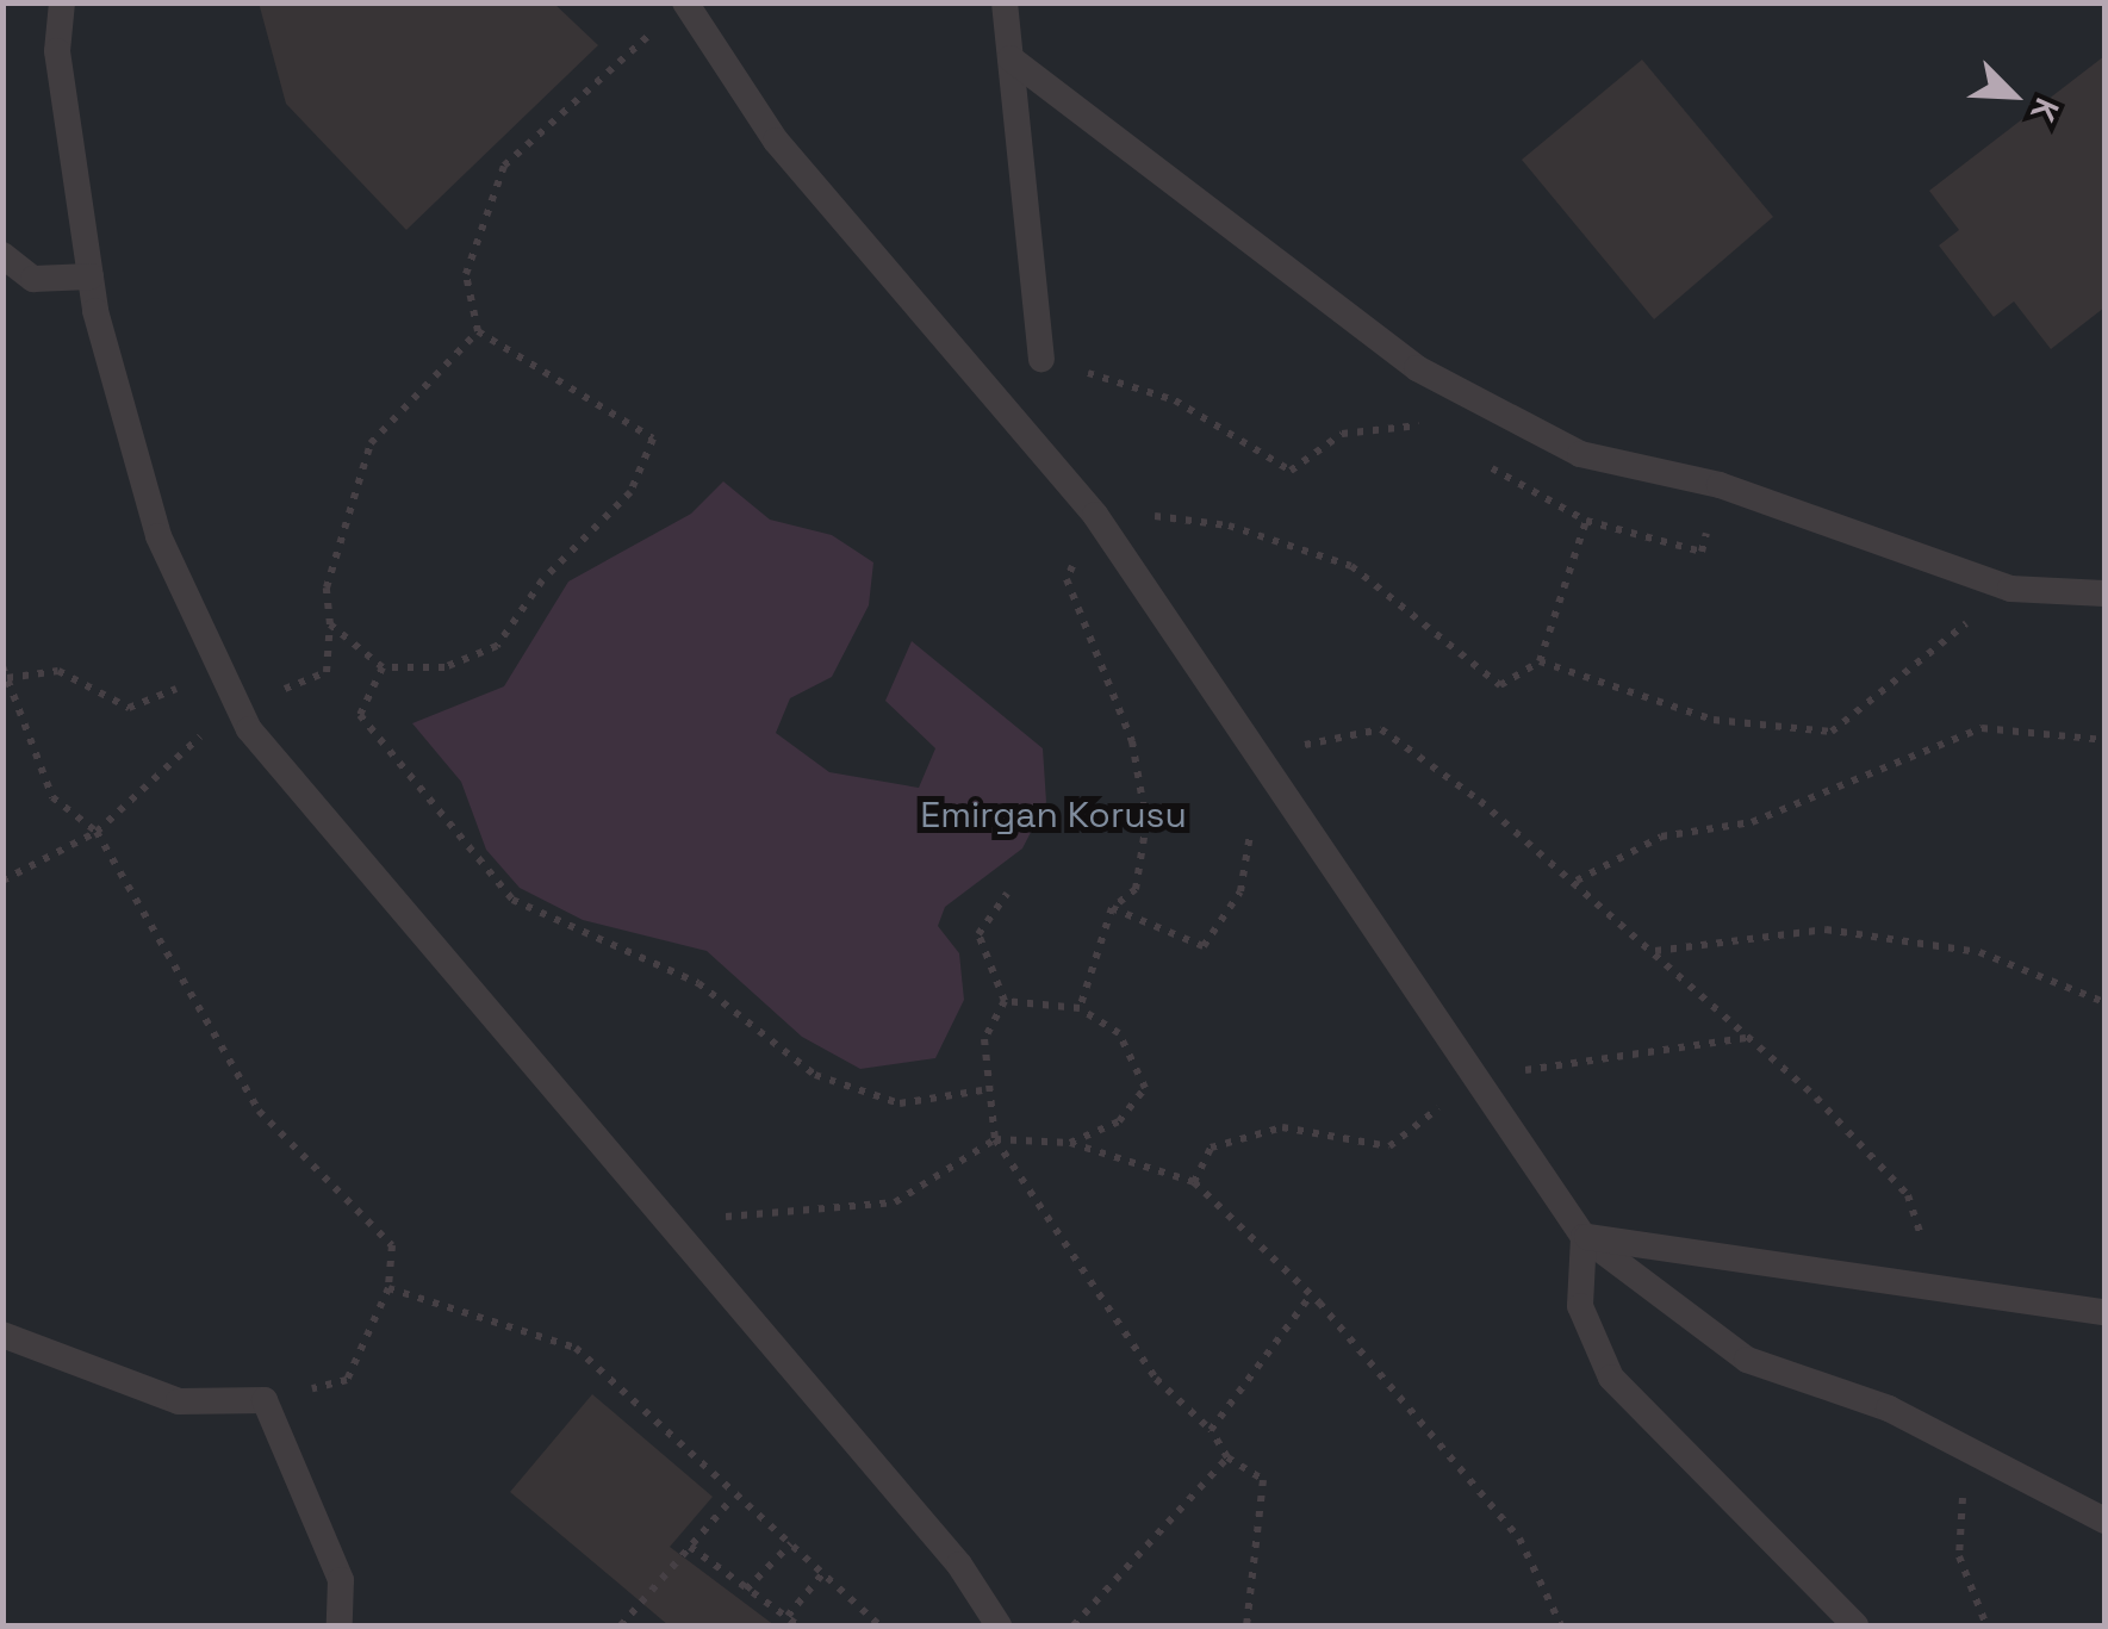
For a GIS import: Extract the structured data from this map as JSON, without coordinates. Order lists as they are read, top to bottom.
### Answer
{
  "parks": ["Emirgan Korusu"],
  "north": "bottom right"
}
